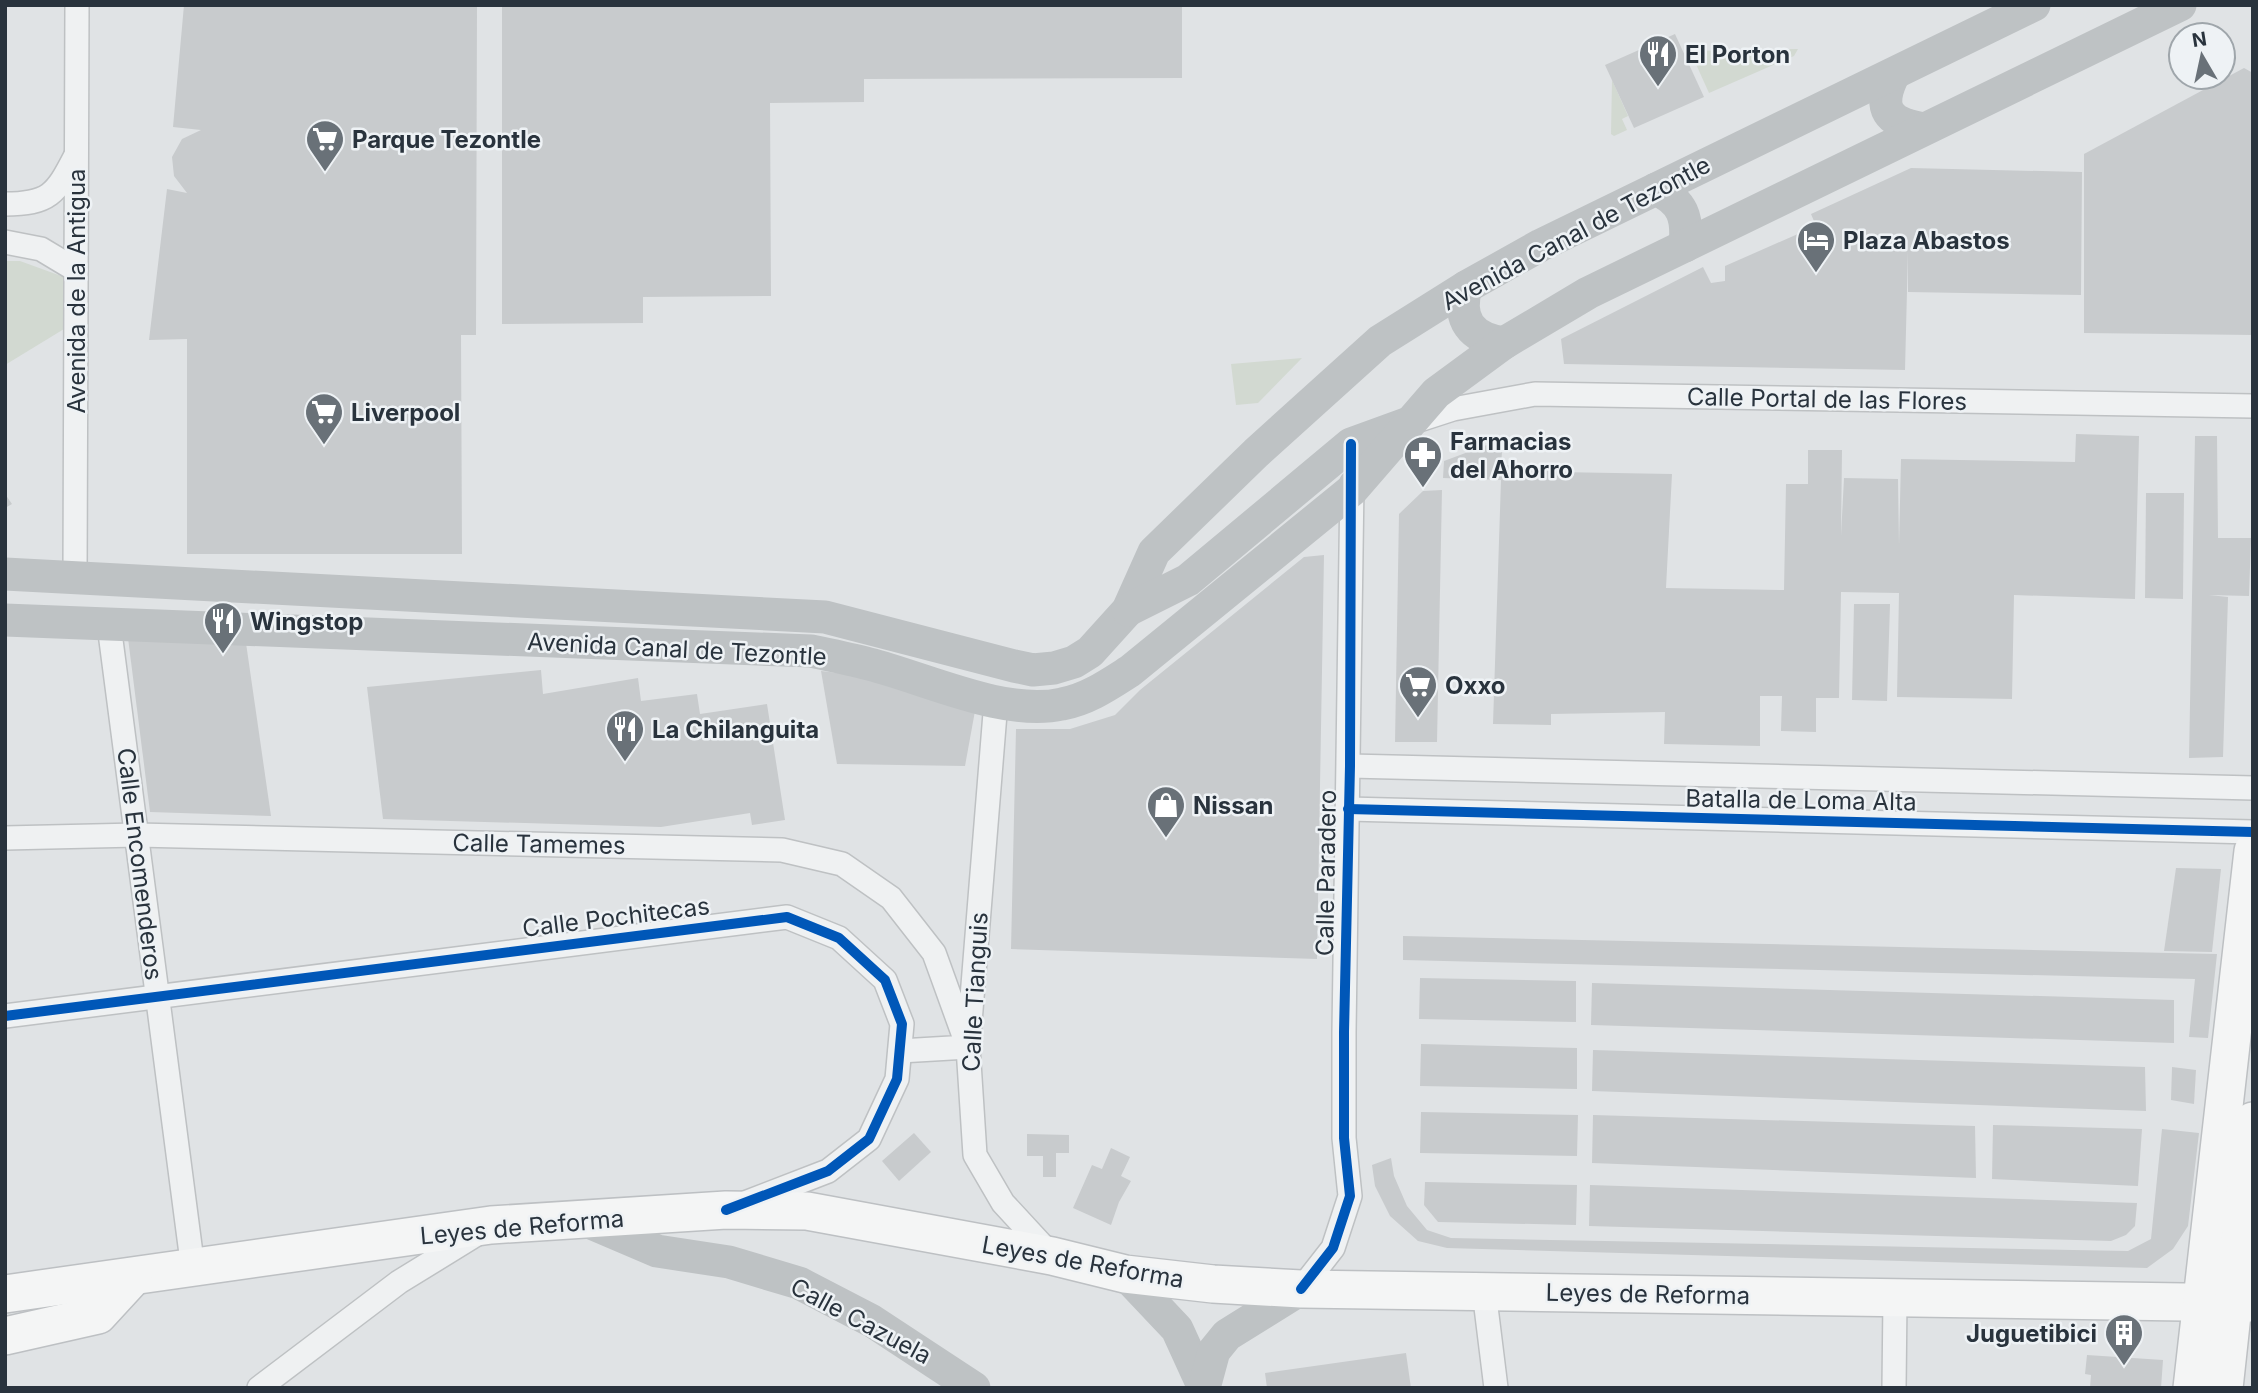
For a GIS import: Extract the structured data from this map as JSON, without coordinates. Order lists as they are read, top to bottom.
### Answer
{
  "streets": {
    "main road": ["Avenida Canal de Tezontle", "Leyes de Reforma", "Calle Cazuela"],
    "street": [
      "Avenida de la Antigua",
      "Calle Portal de las Flores",
      "Batalla de Loma Alta",
      "Calle Tamemes",
      "Calle Encomenderos",
      "Calle Paradero",
      "Calle Pochitecas",
      "Calle Tianguis"
    ]
  },
  "crossings": [
    ["Avenida Canal de Tezontle", "Avenida de la Antigua"],
    ["Avenida Canal de Tezontle", "Calle Portal de las Flores"],
    ["Avenida Canal de Tezontle", "Calle Encomenderos"],
    ["Avenida Canal de Tezontle", "Calle Paradero"],
    ["Avenida Canal de Tezontle", "Calle Tianguis"],
    ["Batalla de Loma Alta", "Calle Paradero"],
    ["Calle Tamemes", "Calle Encomenderos"],
    ["Calle Tamemes", "Calle Tianguis"],
    ["Calle Encomenderos", "Calle Pochitecas"],
    ["Calle Encomenderos", "Leyes de Reforma"],
    ["Calle Paradero", "Leyes de Reforma"],
    ["Calle Pochitecas", "Leyes de Reforma"],
    ["Calle Tianguis", "Leyes de Reforma"],
    ["Leyes de Reforma", "Calle Cazuela"]
  ],
  "places": {
    "restaurant": ["El Porton", "Wingstop", "La Chilanguita"],
    "supermarket": ["Parque Tezontle", "Liverpool", "Oxxo"],
    "hotel": ["Plaza Abastos"],
    "pharmacy": ["Farmacias del Ahorro"],
    "shop": ["Nissan"],
    "building": ["Juguetibici"]
  },
  "north": "top"
}
